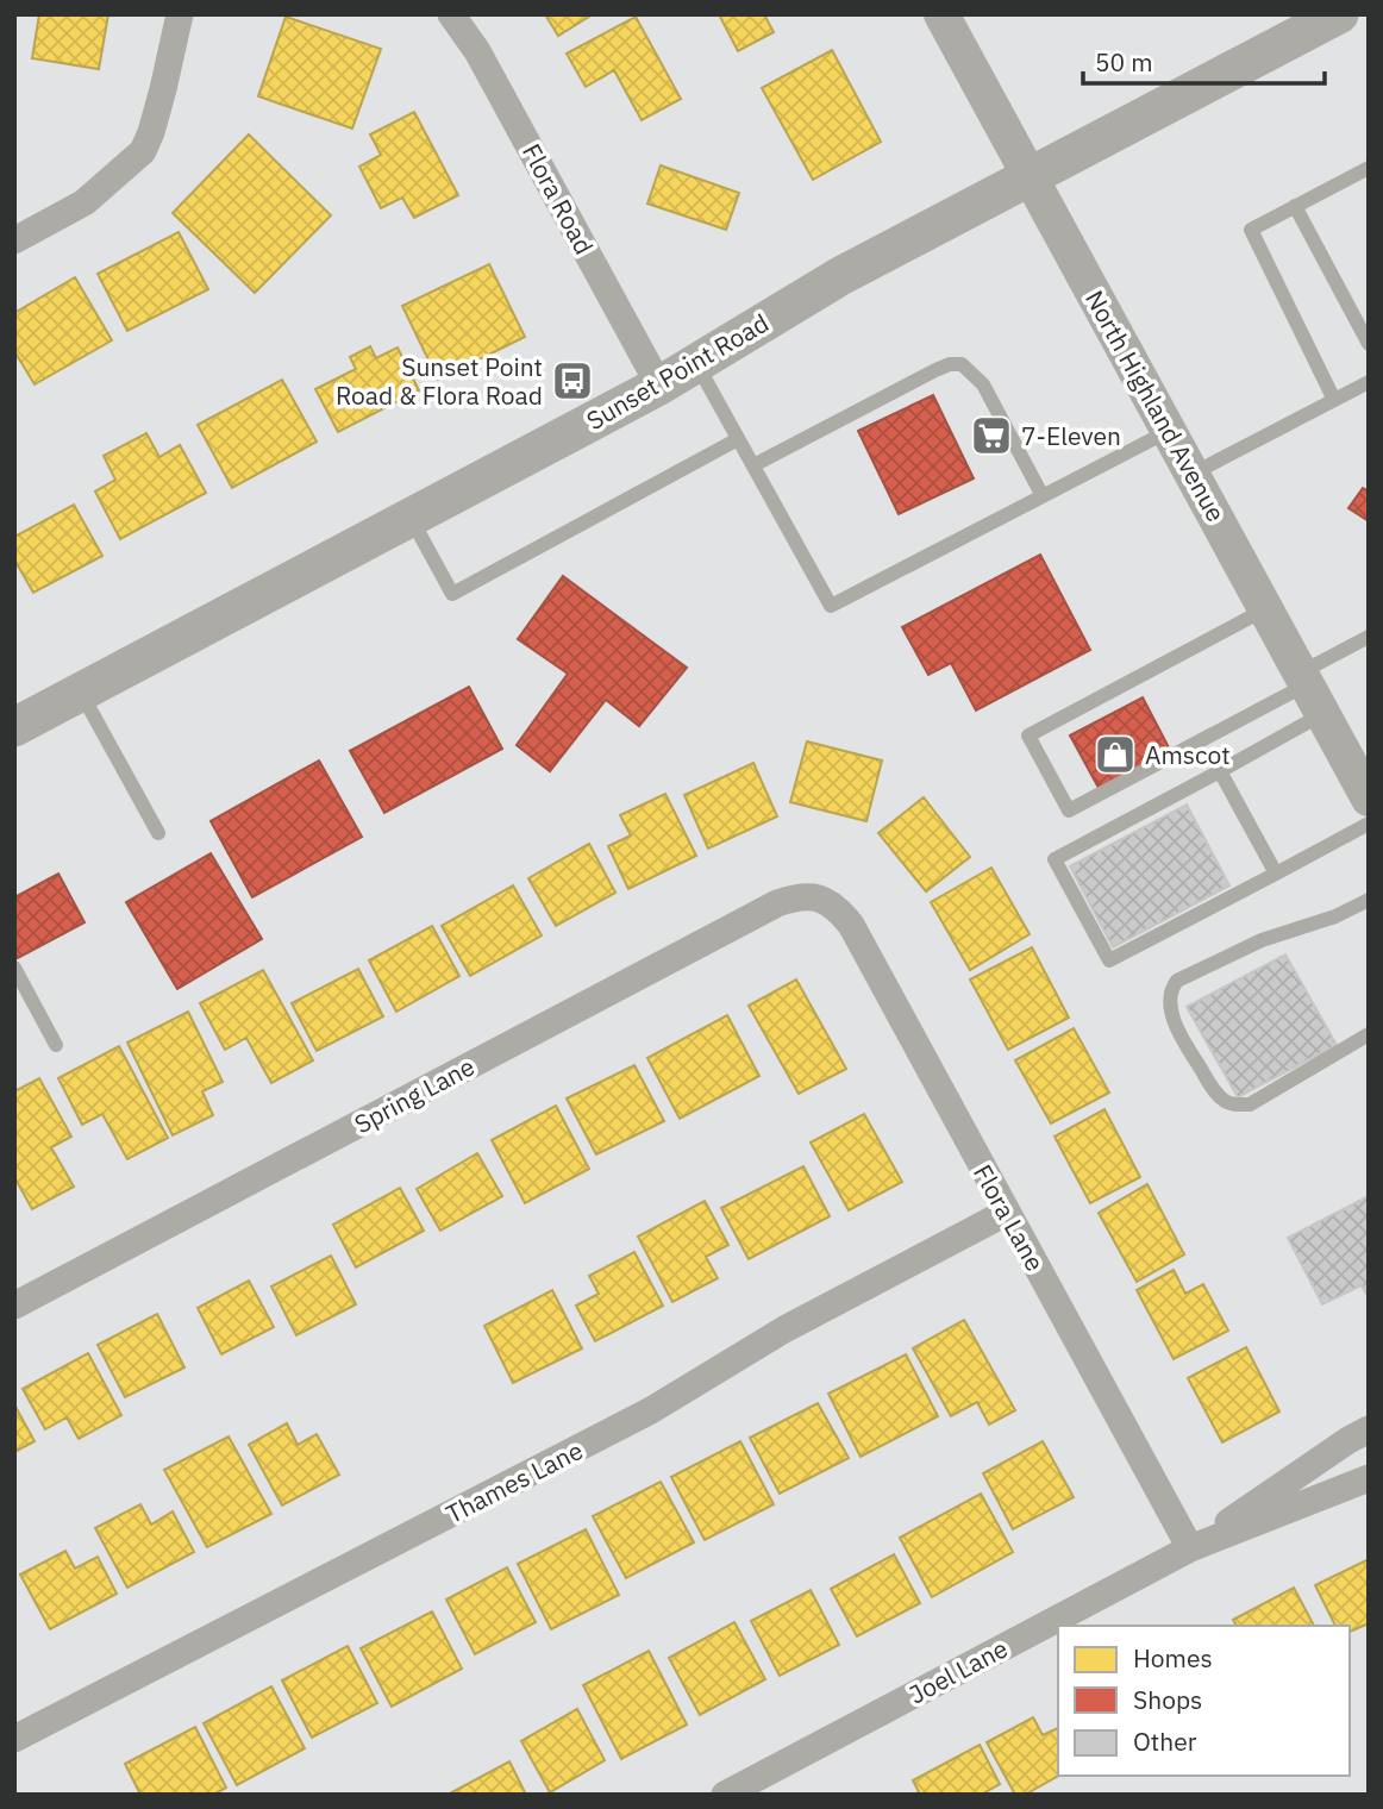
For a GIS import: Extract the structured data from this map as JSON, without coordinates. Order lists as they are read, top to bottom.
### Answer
{
  "streets": {
    "main road": ["Sunset Point Road"],
    "street": [
      "Flora Road",
      "North Highland Avenue",
      "Spring Lane",
      "Flora Lane",
      "Thames Lane",
      "Joel Lane"
    ]
  },
  "crossings": [
    ["Flora Road", "Sunset Point Road"],
    ["Sunset Point Road", "North Highland Avenue"],
    ["Spring Lane", "Flora Lane"],
    ["Flora Lane", "Thames Lane"],
    ["Flora Lane", "Joel Lane"]
  ],
  "places": {
    "bus stop": ["Sunset Point Road & Flora Road"],
    "supermarket": ["7-Eleven"],
    "shop": ["Amscot"]
  },
  "legend": ["Homes", "Shops", "Other"],
  "scale_bar": "50 m"
}
